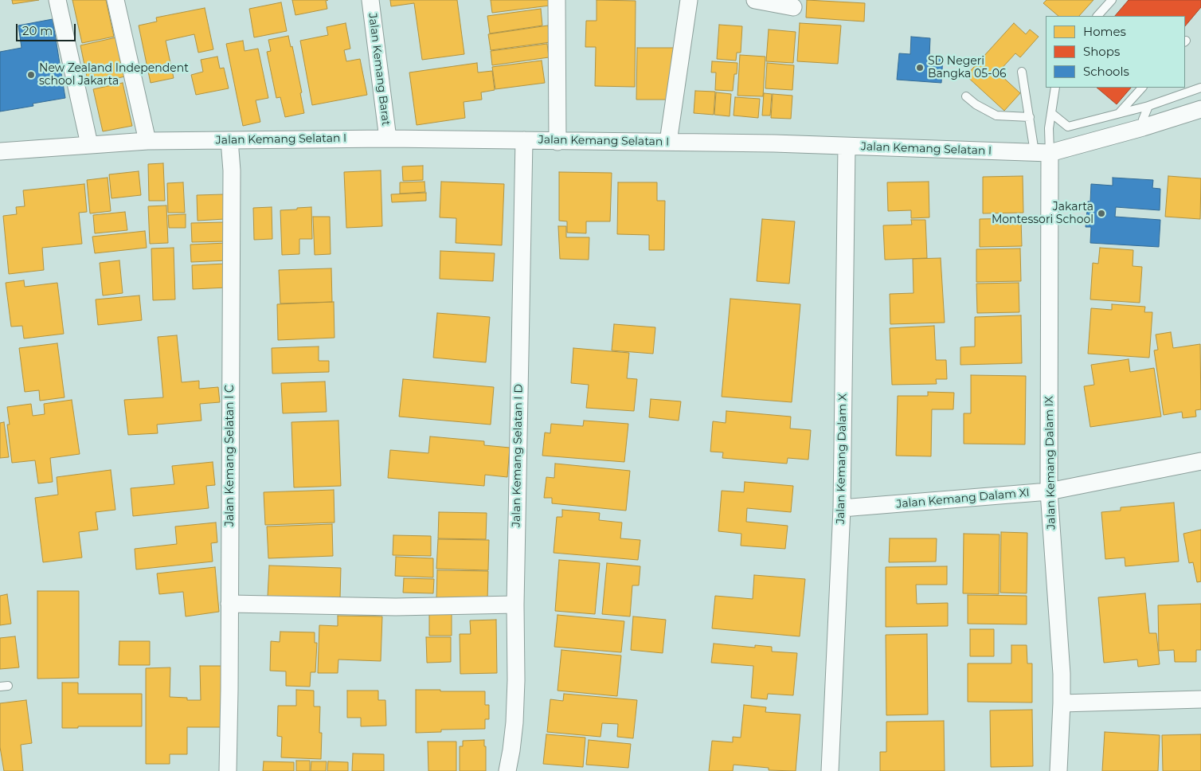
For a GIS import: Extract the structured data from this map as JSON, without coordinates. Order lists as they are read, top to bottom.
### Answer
{
  "streets": {
    "street": [
      "Jalan Kemang Barat",
      "Jalan Kemang Selatan I",
      "Jalan Kemang Selatan I C",
      "Jalan Kemang Selatan I D",
      "Jalan Kemang Dalam X",
      "Jalan Kemang Dalam IX",
      "Jalan Kemang Dalam XI"
    ]
  },
  "crossings": [
    ["Jalan Kemang Barat", "Jalan Kemang Selatan I"],
    ["Jalan Kemang Selatan I", "Jalan Kemang Selatan I C"],
    ["Jalan Kemang Selatan I", "Jalan Kemang Selatan I D"],
    ["Jalan Kemang Selatan I", "Jalan Kemang Dalam X"],
    ["Jalan Kemang Selatan I", "Jalan Kemang Dalam IX"],
    ["Jalan Kemang Dalam X", "Jalan Kemang Dalam XI"],
    ["Jalan Kemang Dalam IX", "Jalan Kemang Dalam XI"]
  ],
  "places": ["SD Negeri Bangka 05-06", "New Zealand Independent school Jakarta", "Jakarta Montessori School"],
  "legend": ["Homes", "Shops", "Schools"],
  "scale_bar": "20 m"
}
